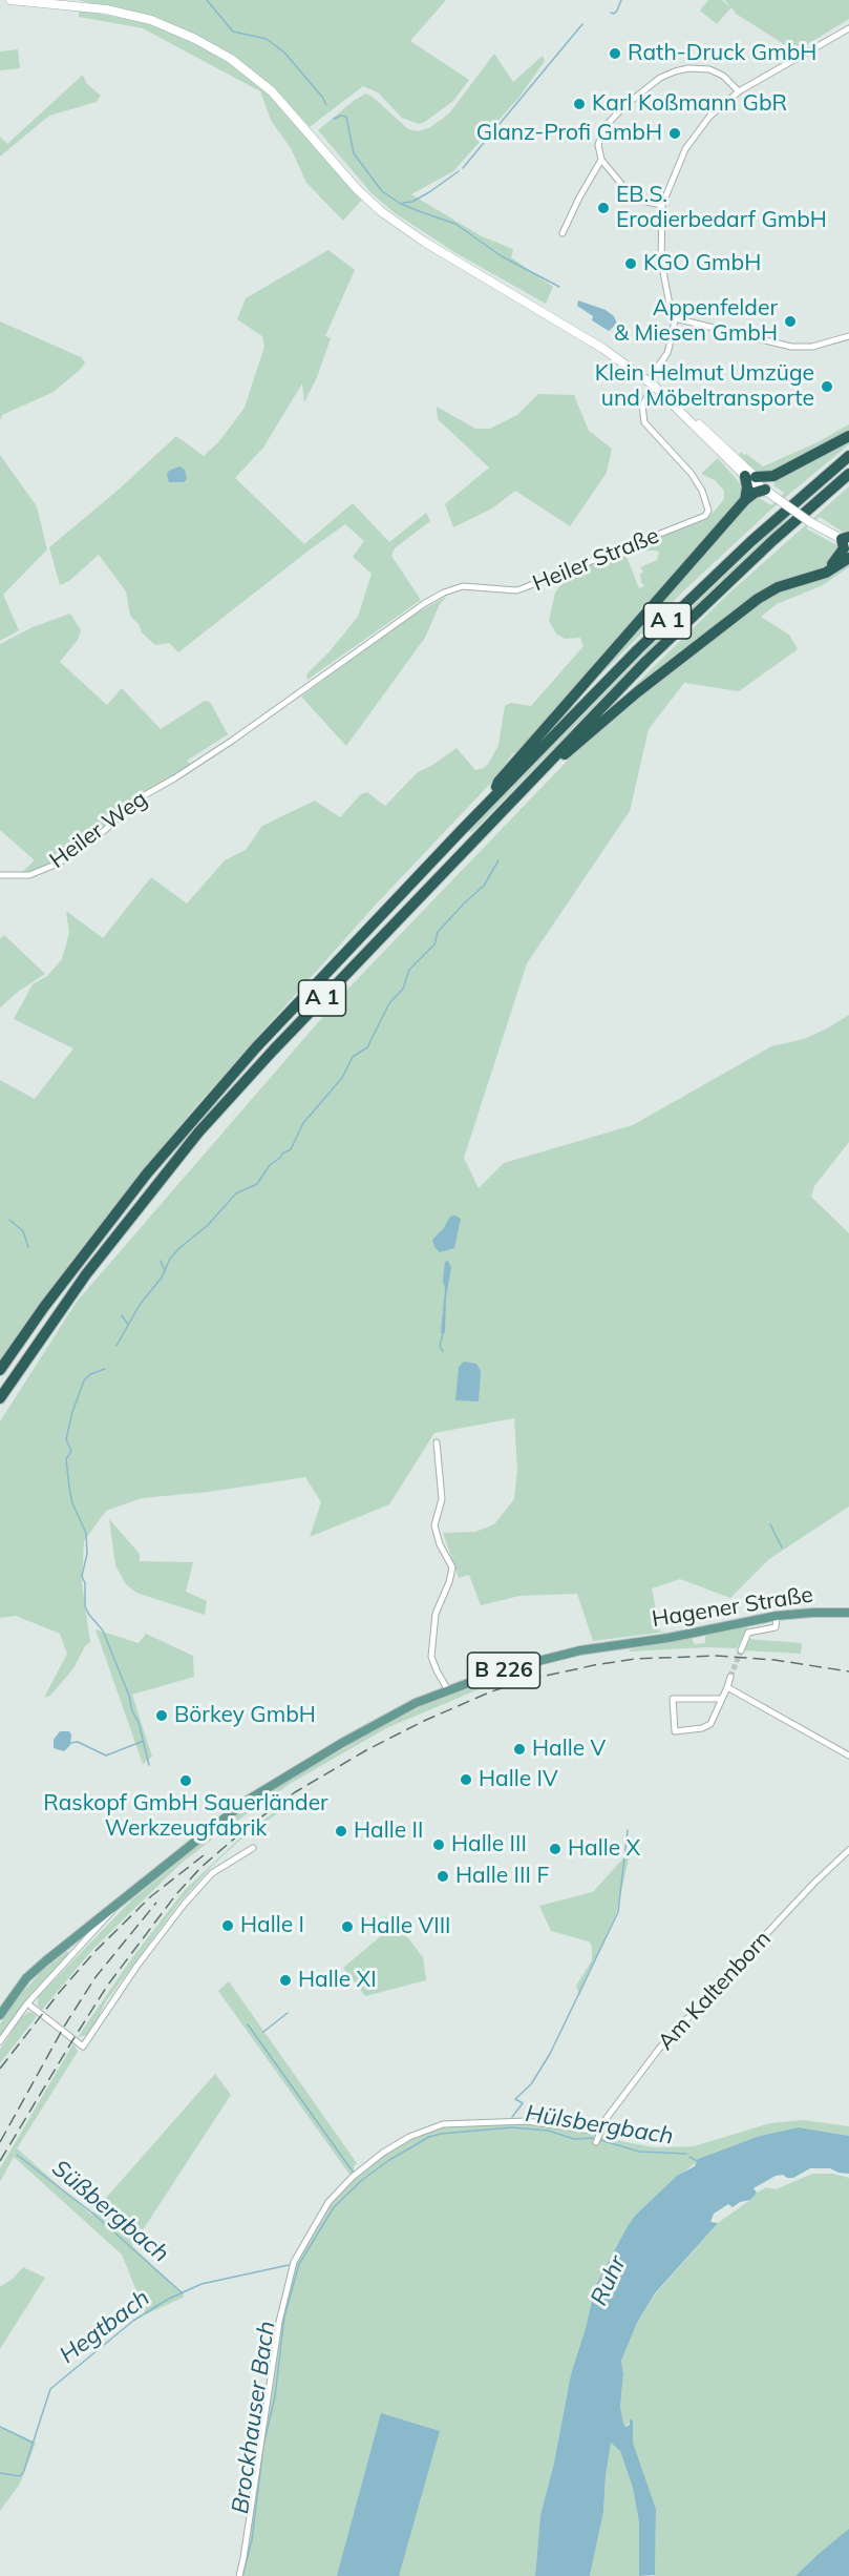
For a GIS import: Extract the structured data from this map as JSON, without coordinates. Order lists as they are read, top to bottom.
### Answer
{
  "streets": {
    "highway": ["A 1"],
    "main road": ["Hagener Straße", "B 226"],
    "street": ["Heiler Straße", "Heiler Weg", "Am Kaltenborn"]
  },
  "crossings": [
    ["Heiler Straße", "Heiler Weg"],
    ["Hagener Straße", "B 226"]
  ],
  "water": [
    "Hülsbergbach",
    "Süßbergbach",
    "Ruhr",
    "Hegtbach",
    "Brockhauser Bach"
  ],
  "places": [
    "Rath-Druck GmbH",
    "Karl Koßmann GbR",
    "Glanz-Profi GmbH",
    "EB.S. Erodierbedarf GmbH",
    "KGO GmbH",
    "Appenfelder & Miesen GmbH",
    "Klein Helmut Umzüge und Möbeltransporte",
    "Börkey GmbH",
    "Halle V",
    "Halle IV",
    "Raskopf GmbH Sauerländer Werkzeugfabrik",
    "Halle II",
    "Halle III",
    "Halle X",
    "Halle III F",
    "Halle I",
    "Halle VIII",
    "Halle XI"
  ]
}
